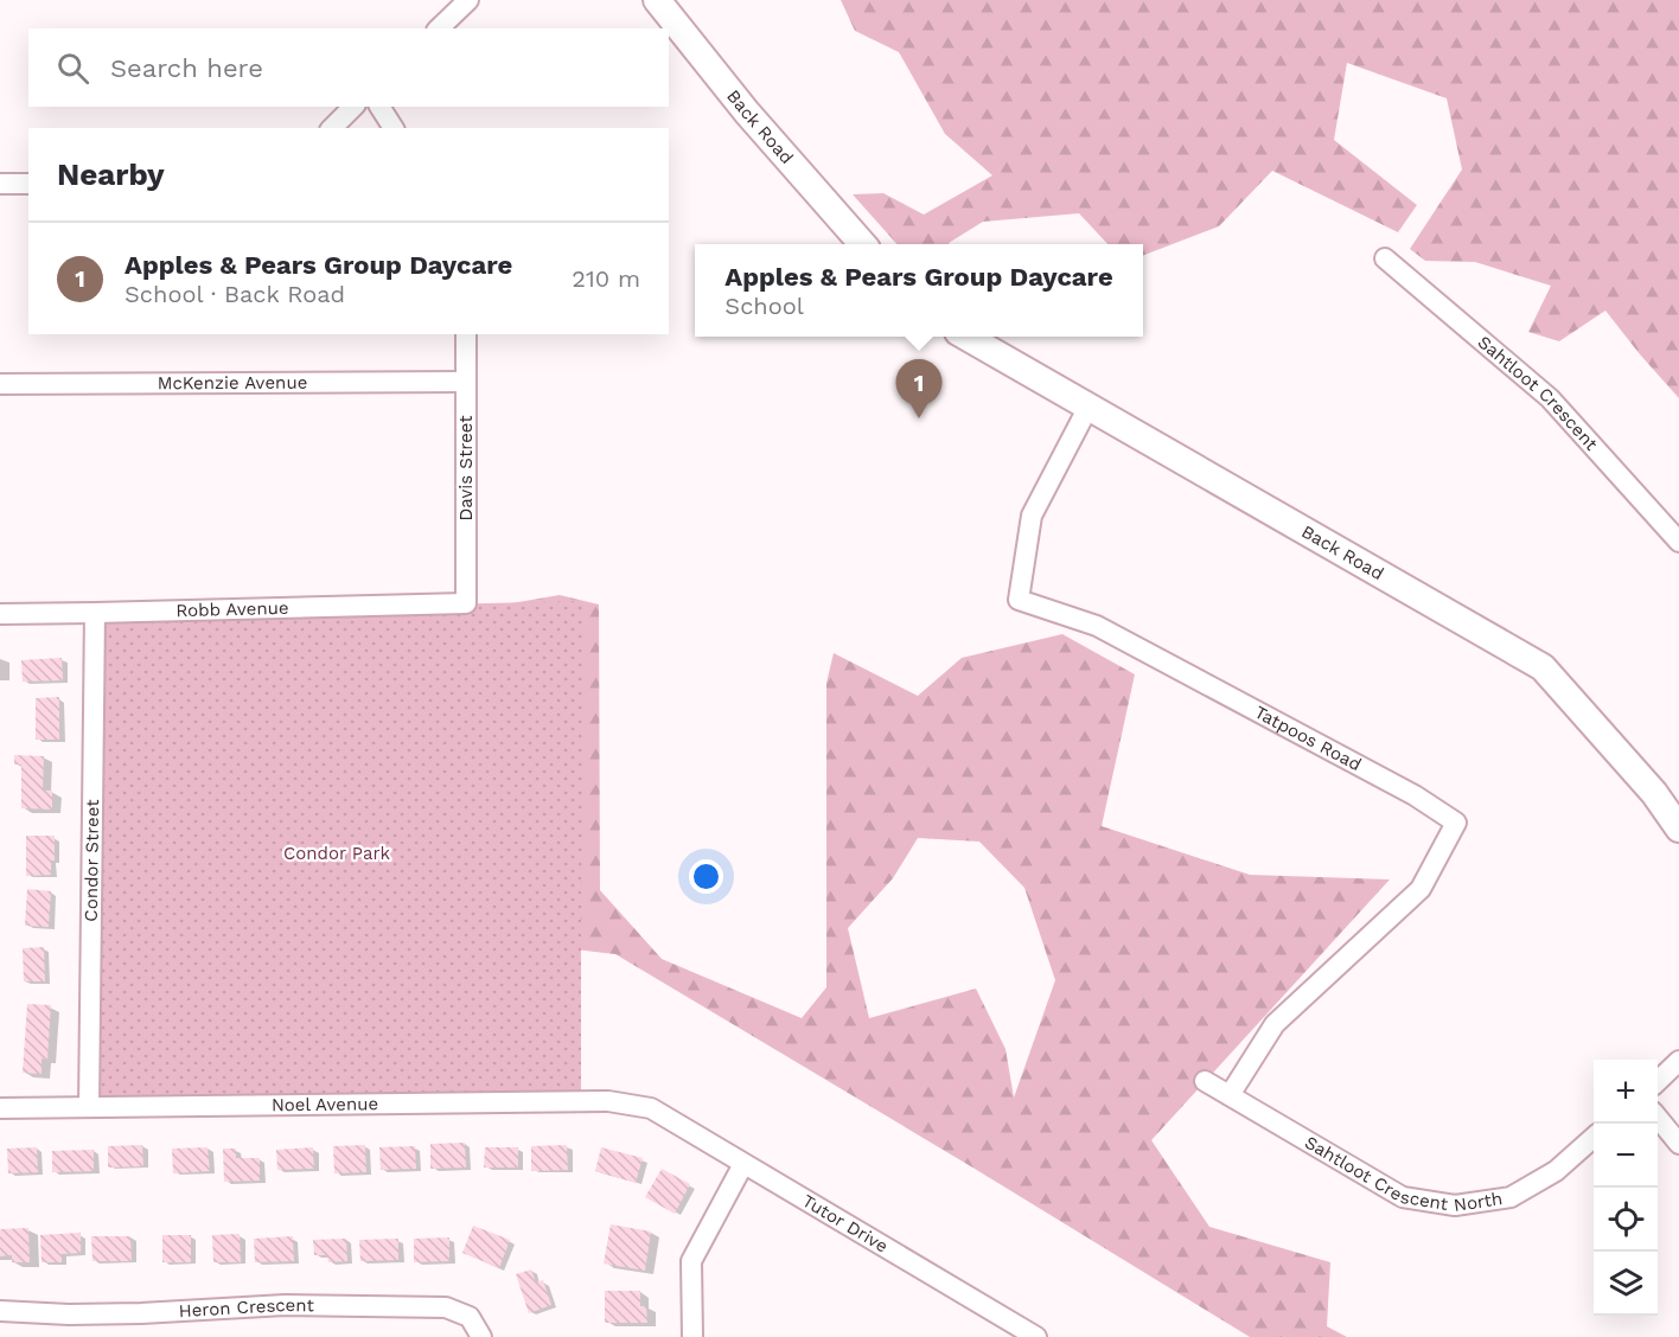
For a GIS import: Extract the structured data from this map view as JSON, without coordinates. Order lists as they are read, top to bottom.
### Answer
{
  "streets": {
    "street": [
      "Back Road",
      "McKenzie Avenue",
      "Sahtloot Crescent",
      "Davis Street",
      "Robb Avenue",
      "Tatpoos Road",
      "Condor Street",
      "Noel Avenue",
      "Sahtloot Crescent North",
      "Tutor Drive",
      "Heron Crescent"
    ]
  },
  "crossings": [
    ["Back Road", "Tatpoos Road"],
    ["McKenzie Avenue", "Davis Street"],
    ["Davis Street", "Robb Avenue"],
    ["Robb Avenue", "Condor Street"],
    ["Tatpoos Road", "Sahtloot Crescent North"],
    ["Condor Street", "Noel Avenue"],
    ["Noel Avenue", "Tutor Drive"]
  ],
  "parks": ["Condor Park"],
  "page": {
    "search": "Search here",
    "heading": "Nearby",
    "list": [
      {
        "mark": "1",
        "name": "Apples & Pears Group Daycare",
        "note": "School · Back Road",
        "value": "210 m"
      }
    ],
    "popup": ["Apples & Pears Group Daycare", "School"],
    "pins": "1",
    "map_buttons": ["+", "−"]
  }
}
